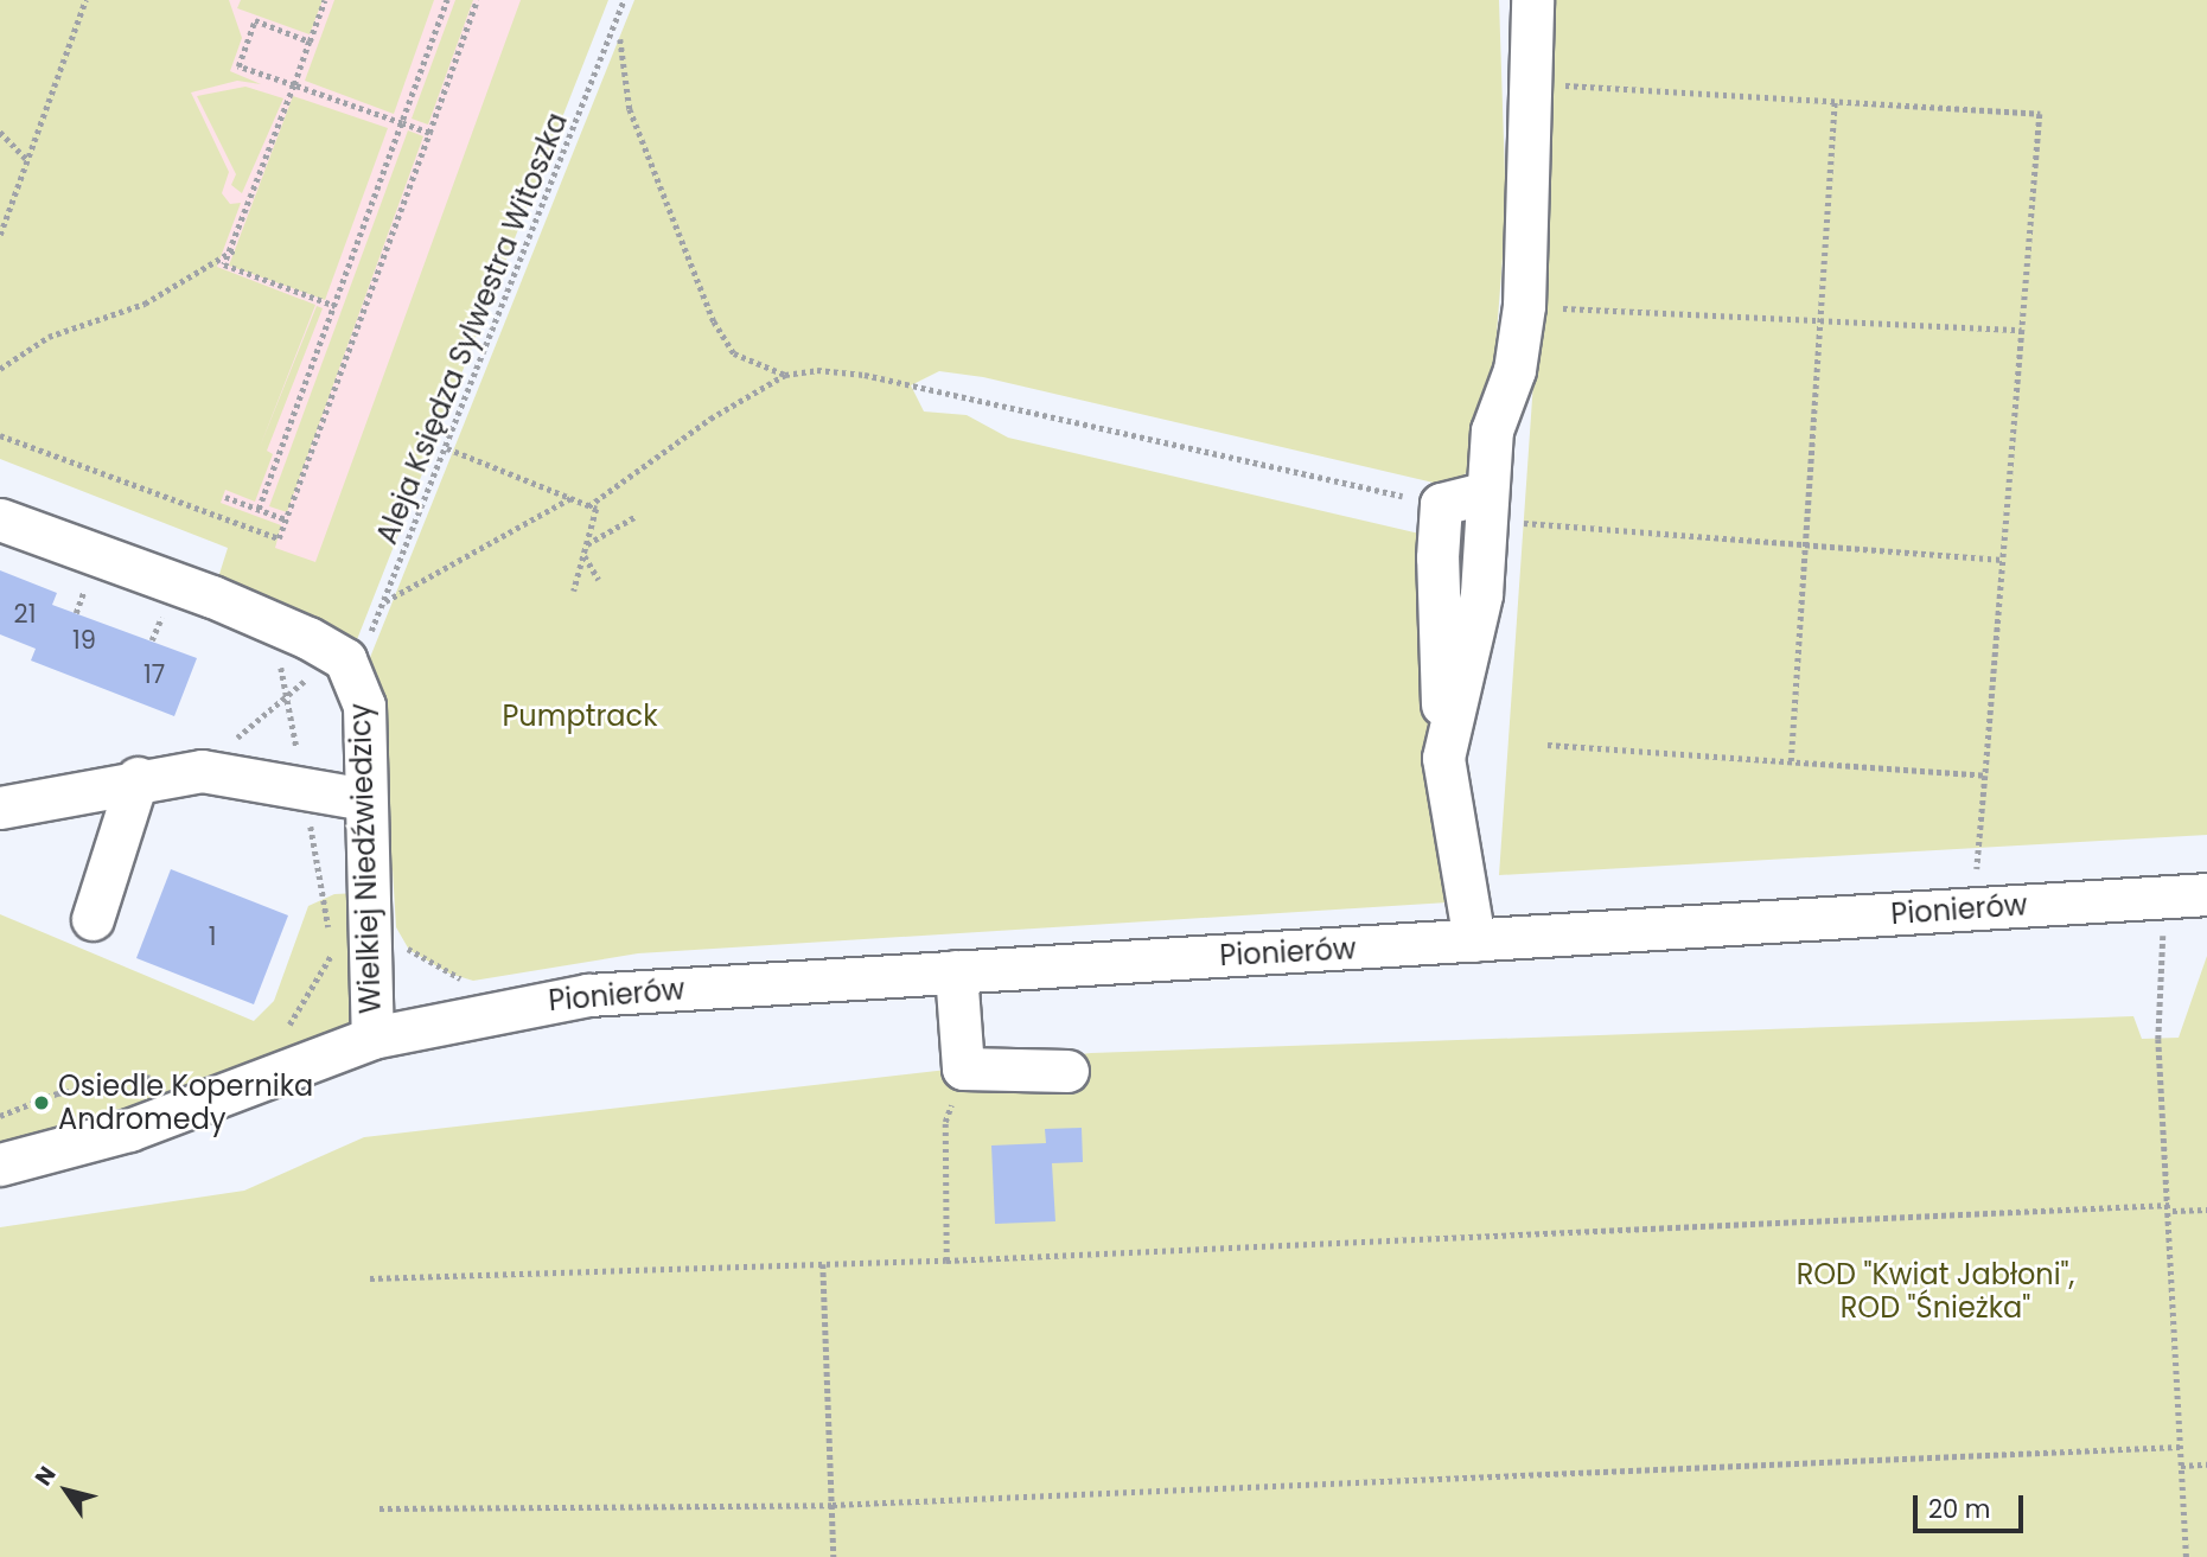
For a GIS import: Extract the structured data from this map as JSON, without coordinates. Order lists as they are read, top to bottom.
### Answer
{
  "streets": {
    "street": ["Wielkiej Niedźwiedzicy", "Pionierów"],
    "path": ["Aleja Księdza Sylwestra Witoszka"]
  },
  "crossings": [
    ["Aleja Księdza Sylwestra Witoszka", "Wielkiej Niedźwiedzicy"],
    ["Wielkiej Niedźwiedzicy", "Pionierów"]
  ],
  "parks": ["Pumptrack", "ROD \"Kwiat Jabłoni\", ROD \"Śnieżka\""],
  "places": ["Osiedle Kopernika Andromedy"],
  "house_numbers": [
    "21",
    "19",
    "17",
    "1"
  ],
  "scale_bar": "20 m",
  "north": "top left"
}
